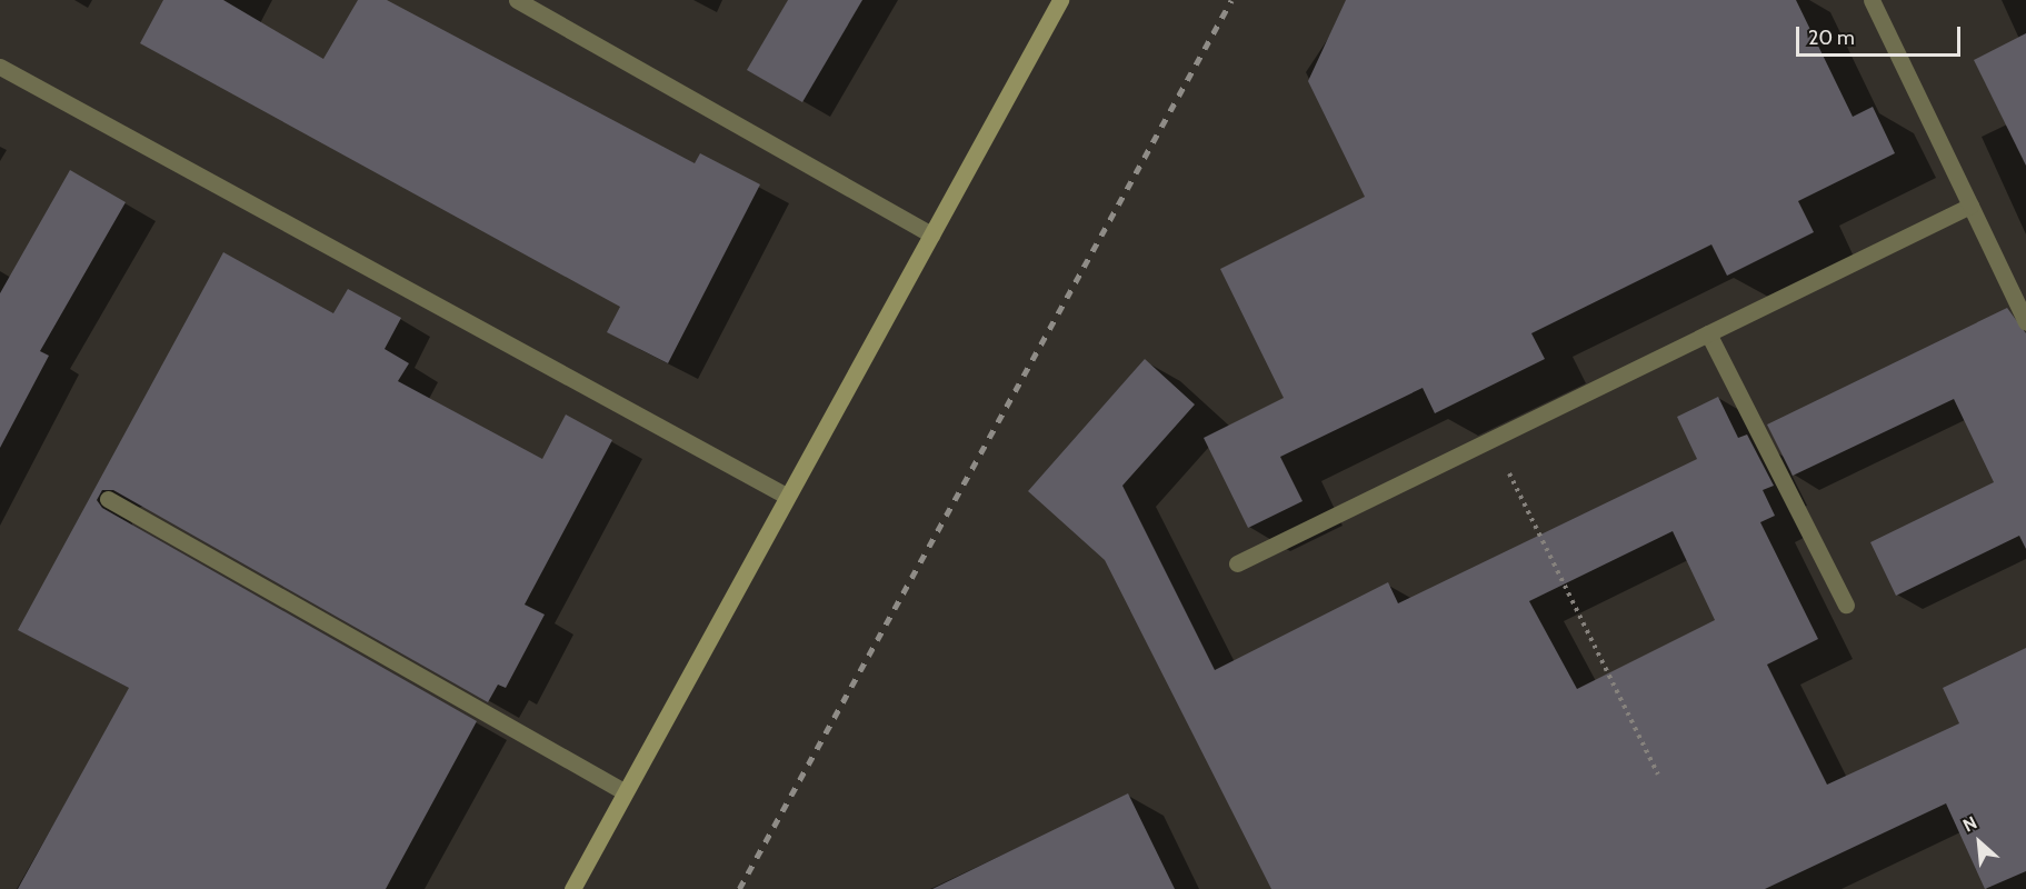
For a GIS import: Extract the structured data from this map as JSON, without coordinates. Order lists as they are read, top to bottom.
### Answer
{
  "scale_bar": "20 m",
  "north": "top left"
}
